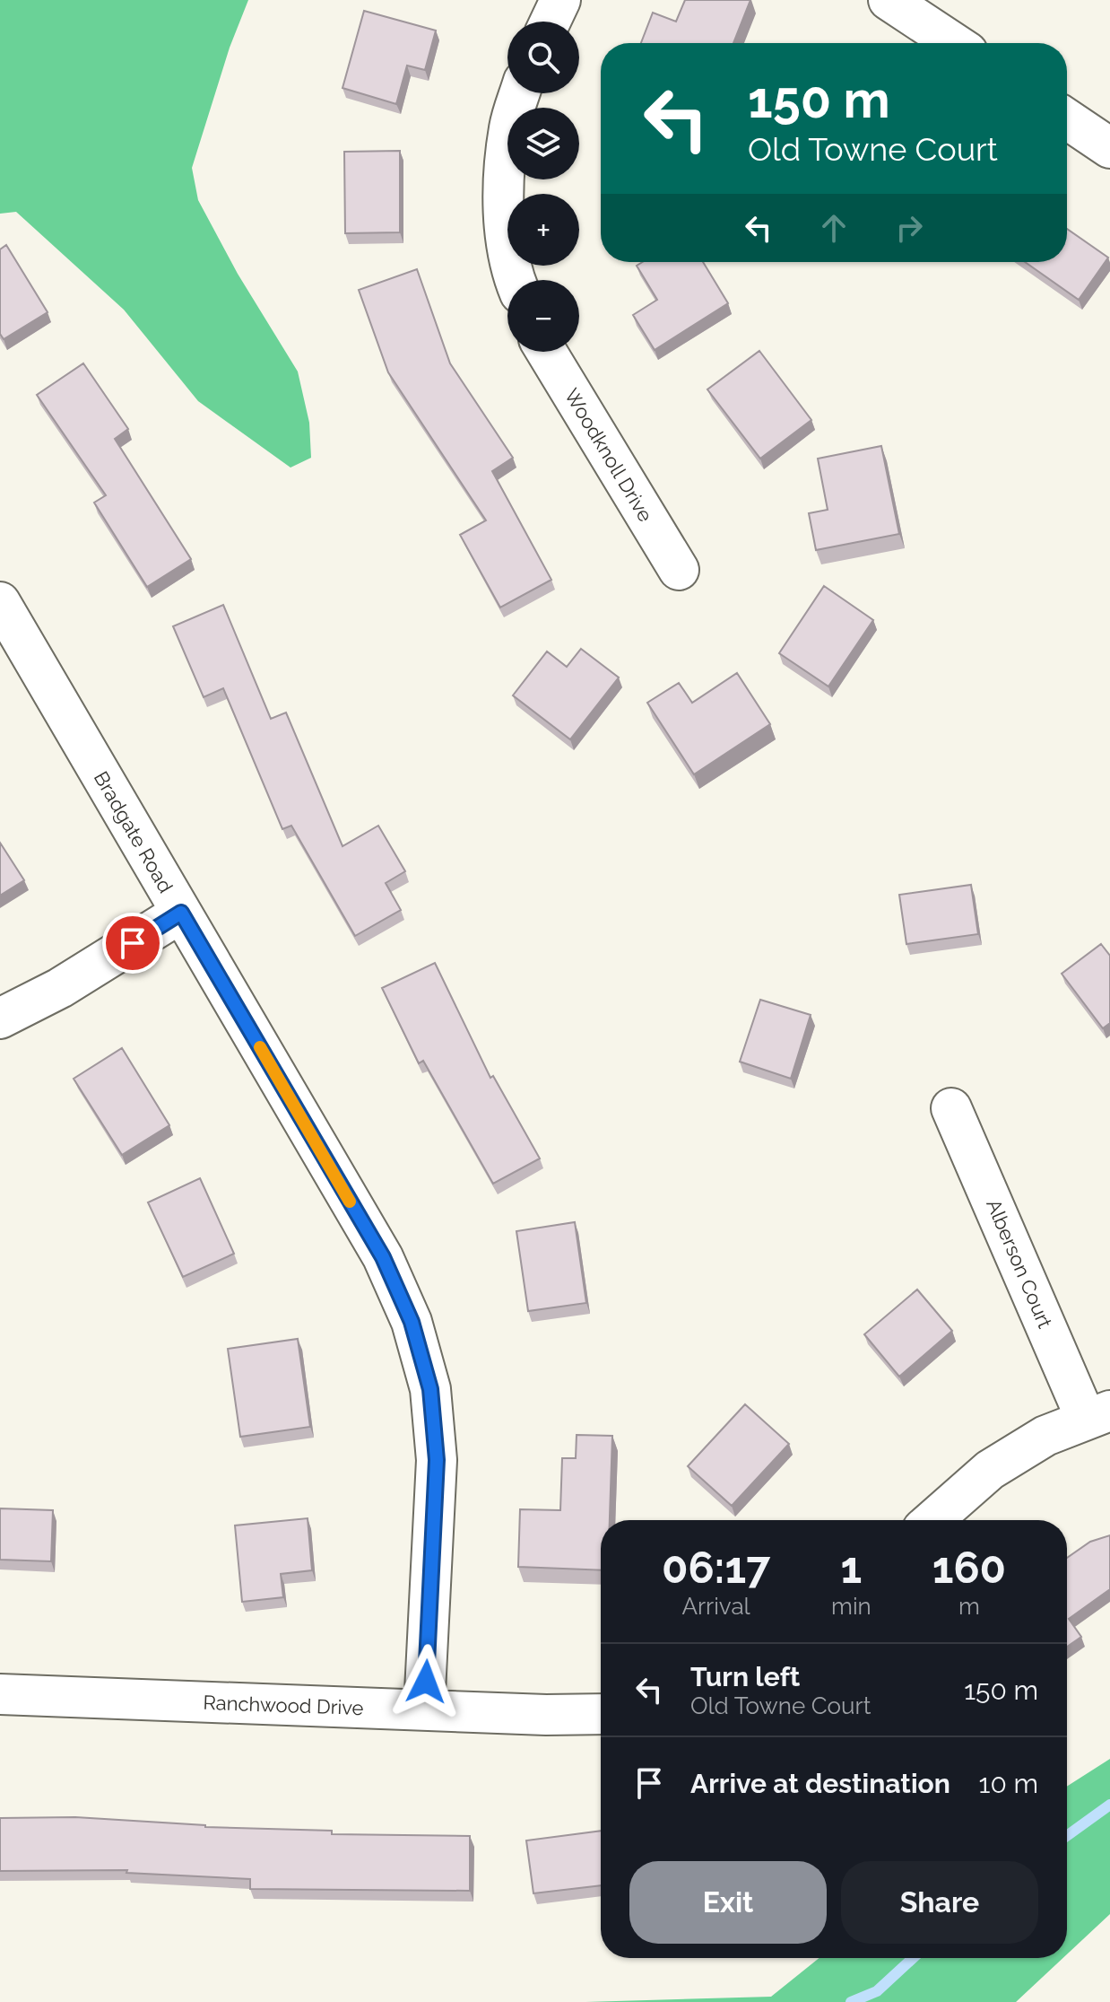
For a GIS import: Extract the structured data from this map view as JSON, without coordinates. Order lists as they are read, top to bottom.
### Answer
{
  "streets": {
    "street": [
      "Woodknoll Drive",
      "Bradgate Road",
      "Alberson Court",
      "Ranchwood Drive"
    ]
  },
  "crossings": [
    ["Bradgate Road", "Ranchwood Drive"]
  ],
  "page": {
    "map_buttons": ["+", "−"],
    "turn": ["150 m", "Old Towne Court"],
    "eta": [
      "06:17",
      "Arrival",
      "1",
      "min",
      "160",
      "m"
    ],
    "list": [
      {
        "name": "Turn left",
        "note": "Old Towne Court",
        "value": "150 m"
      },
      {
        "name": "Arrive at destination",
        "value": "10 m"
      }
    ],
    "buttons": ["Exit", "Share"]
  }
}
